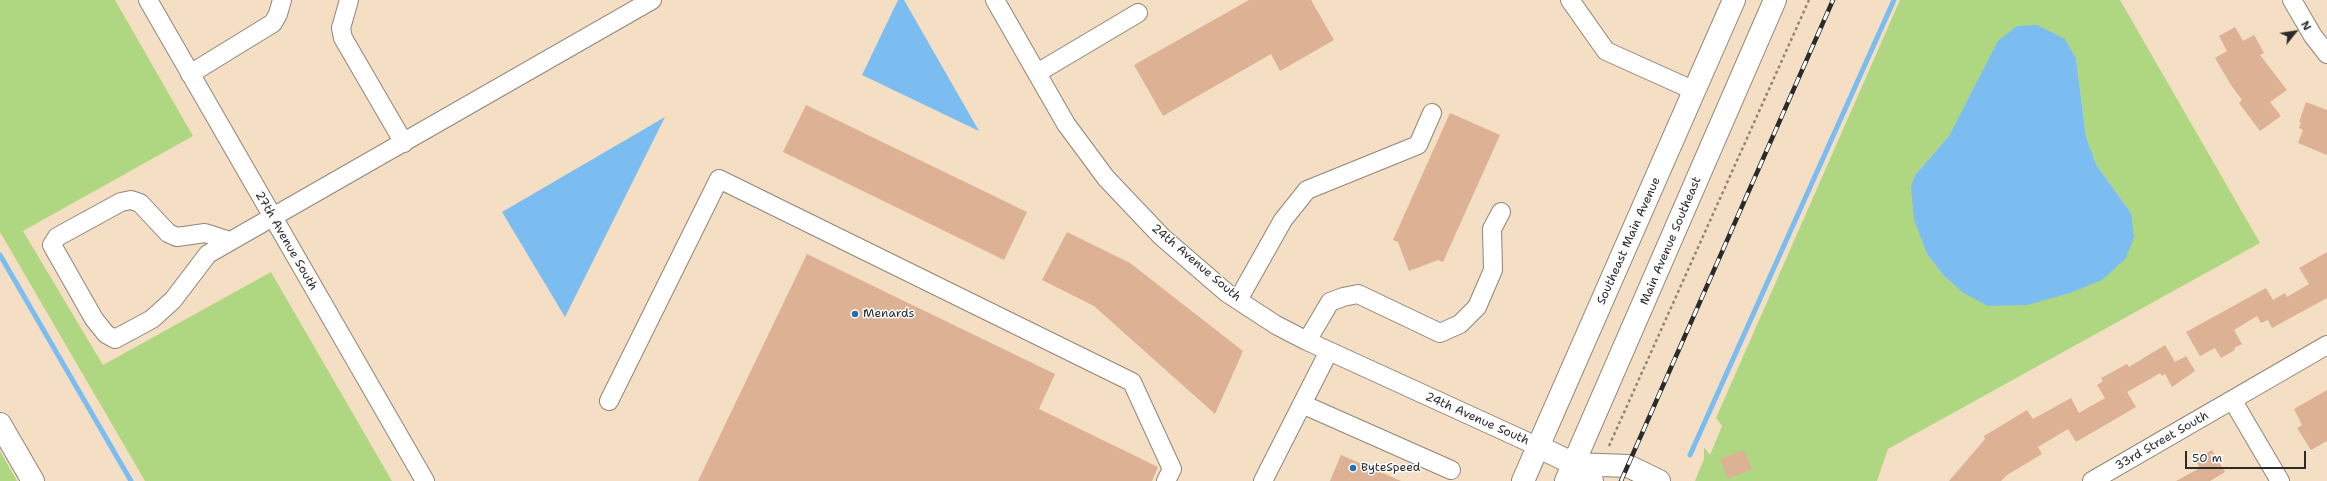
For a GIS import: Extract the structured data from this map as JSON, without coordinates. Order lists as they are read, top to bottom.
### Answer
{
  "streets": {
    "main road": ["Southeast Main Avenue", "Main Avenue Southeast", "24th Avenue South"],
    "street": ["27th Avenue South", "33rd Street South"]
  },
  "crossings": [
    ["Southeast Main Avenue", "24th Avenue South"],
    ["Main Avenue Southeast", "24th Avenue South"]
  ],
  "places": ["Menards", "ByteSpeed"],
  "scale_bar": "50 m",
  "north": "top right"
}
